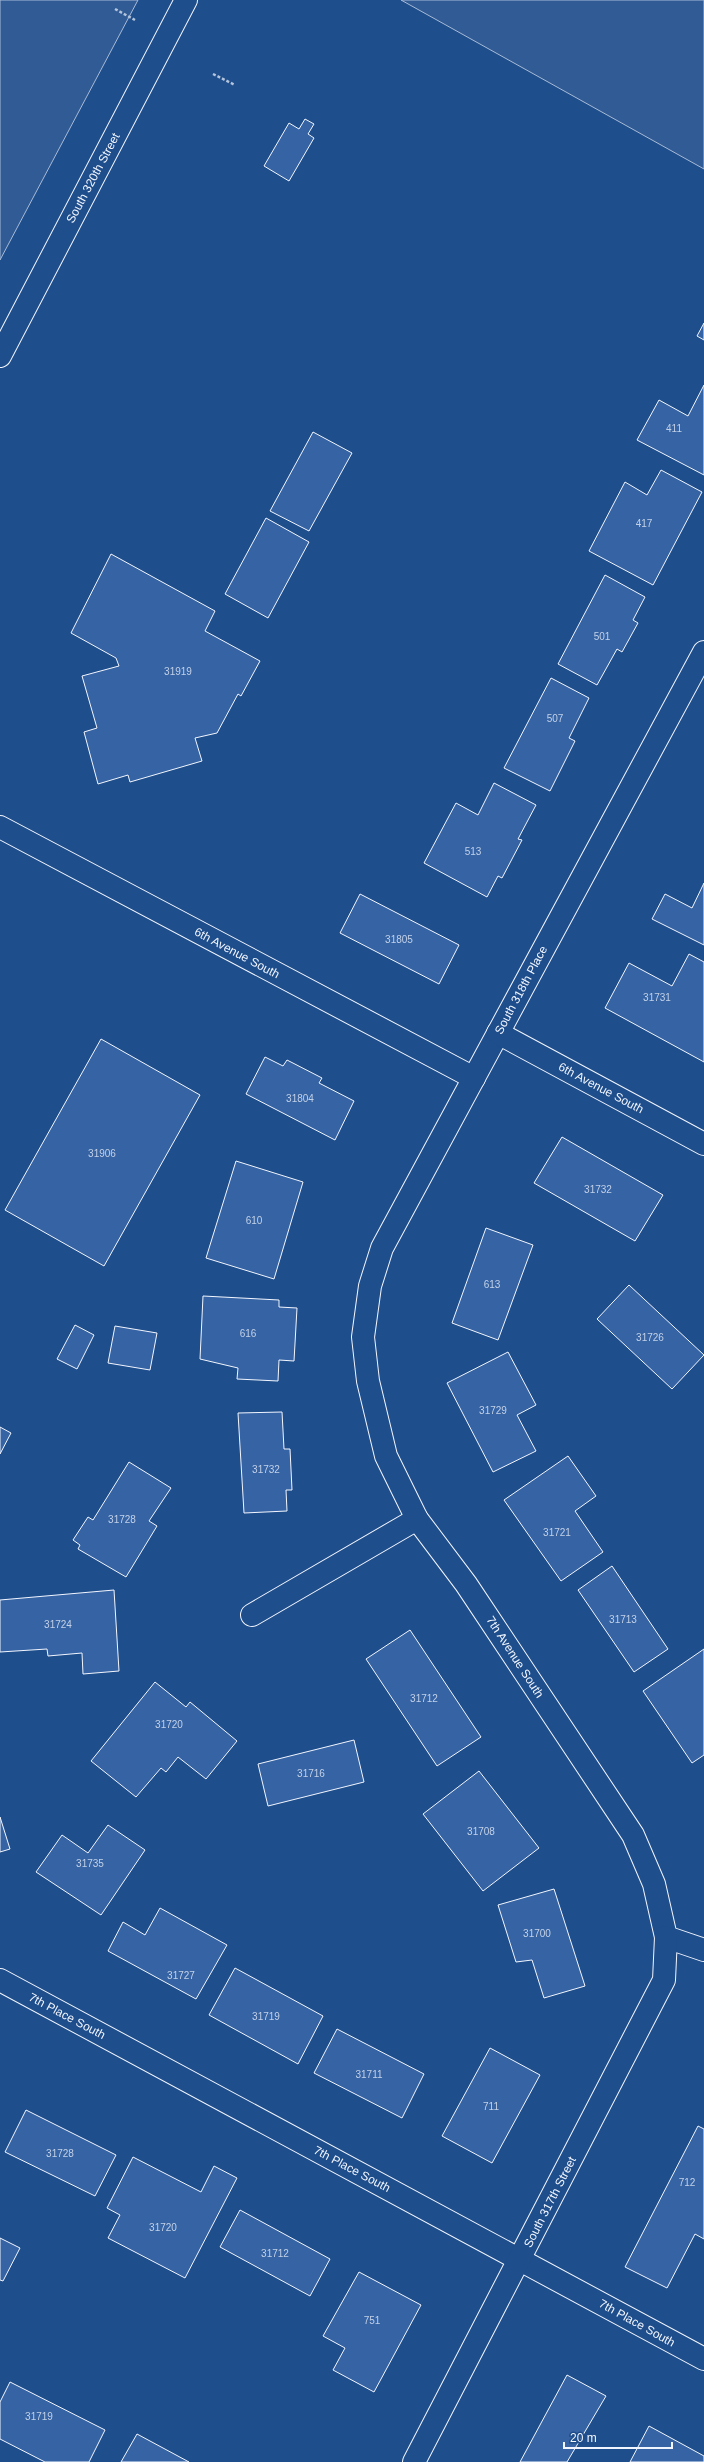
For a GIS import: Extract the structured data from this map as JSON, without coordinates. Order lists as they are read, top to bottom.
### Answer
{
  "streets": {
    "street": [
      "South 320th Street",
      "6th Avenue South",
      "South 318th Place",
      "7th Avenue South",
      "7th Place South",
      "South 317th Street"
    ]
  },
  "crossings": [
    ["6th Avenue South", "South 318th Place"],
    ["South 318th Place", "7th Avenue South"],
    ["7th Avenue South", "South 317th Street"],
    ["7th Place South", "South 317th Street"]
  ],
  "house_numbers": [
    "411",
    "417",
    "501",
    "31919",
    "507",
    "513",
    "31805",
    "31731",
    "31804",
    "31906",
    "31732",
    "610",
    "613",
    "616",
    "31726",
    "31729",
    "31732",
    "31728",
    "31721",
    "31713",
    "31724",
    "31712",
    "31720",
    "31716",
    "31708",
    "31735",
    "31700",
    "31727",
    "31719",
    "31711",
    "711",
    "31728",
    "712",
    "31720",
    "31712",
    "751",
    "31719"
  ],
  "scale_bar": "20 m"
}
